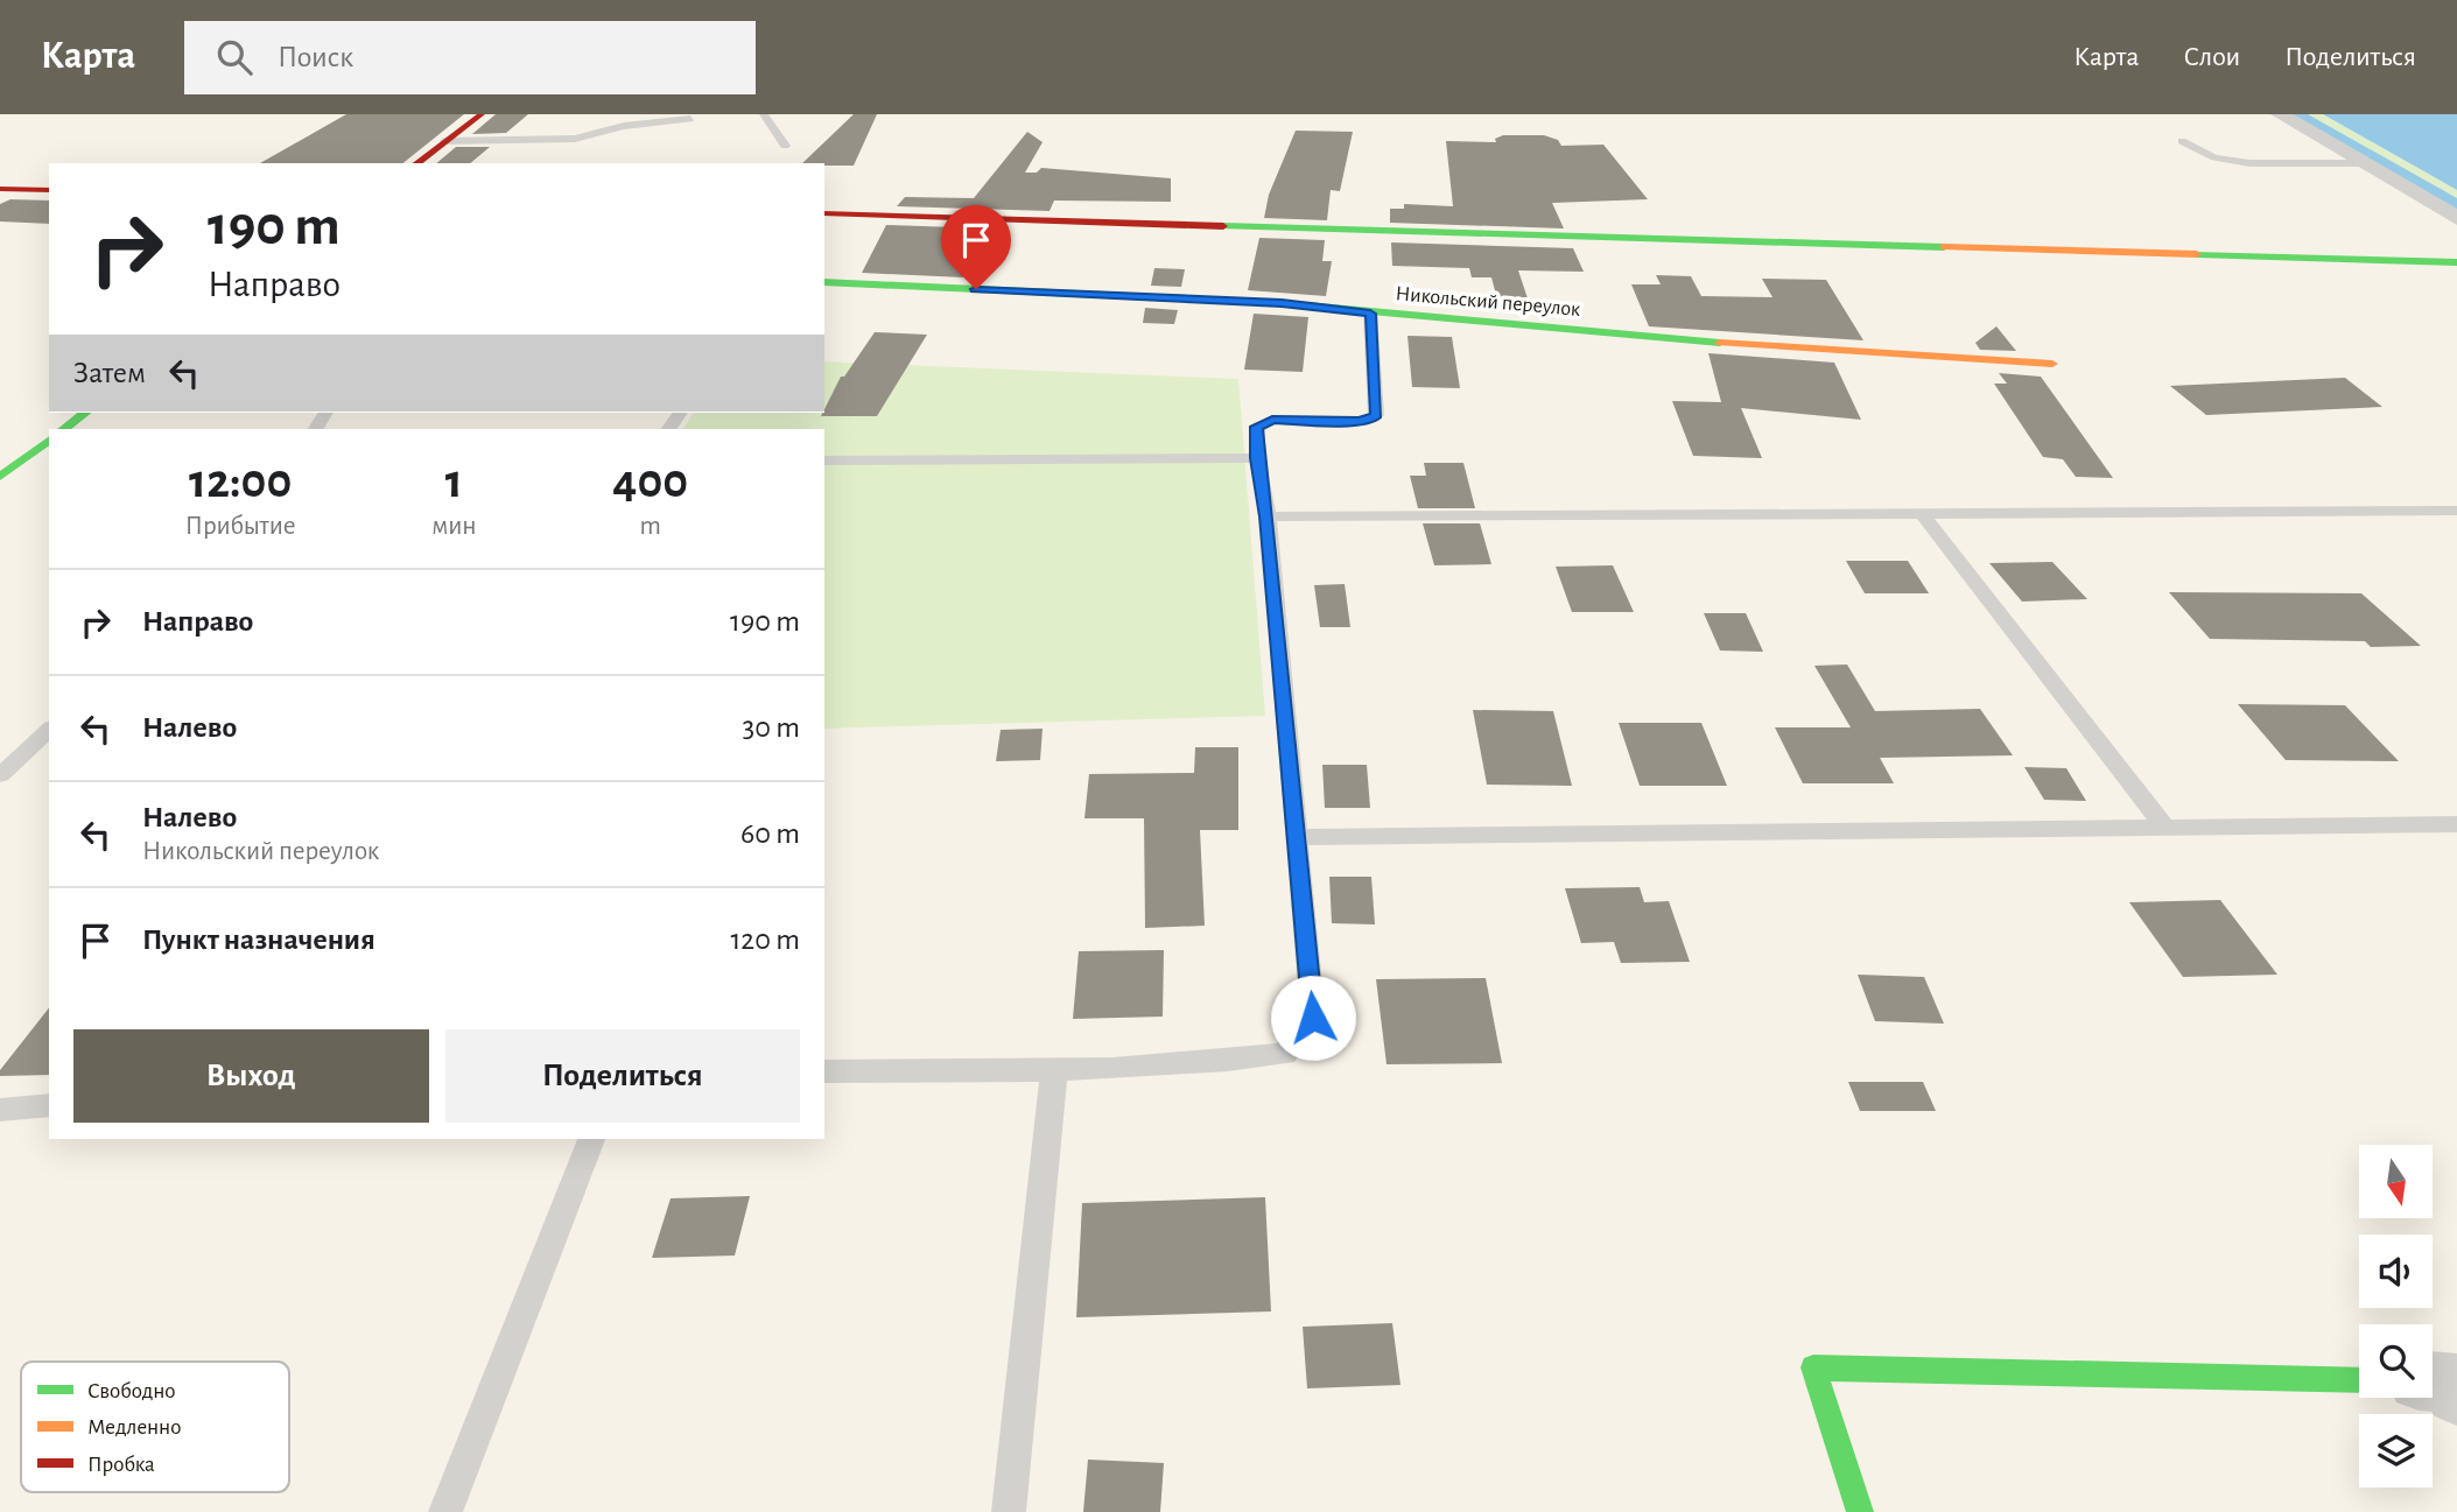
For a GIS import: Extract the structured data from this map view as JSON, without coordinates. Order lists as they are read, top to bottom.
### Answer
{
  "streets": {
    "street": ["Никольский переулок"]
  },
  "legend": ["Свободно", "Медленно", "Пробка"],
  "north": "bottom",
  "page": {
    "header": "Карта",
    "search": "Поиск",
    "nav": ["Карта", "Слои", "Поделиться"],
    "turn": ["190 m", "Направо"],
    "then": "Затем",
    "eta": [
      "12:00",
      "Прибытие",
      "1",
      "мин",
      "400",
      "m"
    ],
    "list": [
      {
        "name": "Направо",
        "value": "190 m"
      },
      {
        "name": "Налево",
        "value": "30 m"
      },
      {
        "name": "Налево",
        "note": "Никольский переулок",
        "value": "60 m"
      },
      {
        "name": "Пункт назначения",
        "value": "120 m"
      }
    ],
    "buttons": ["Выход", "Поделиться"]
  }
}
